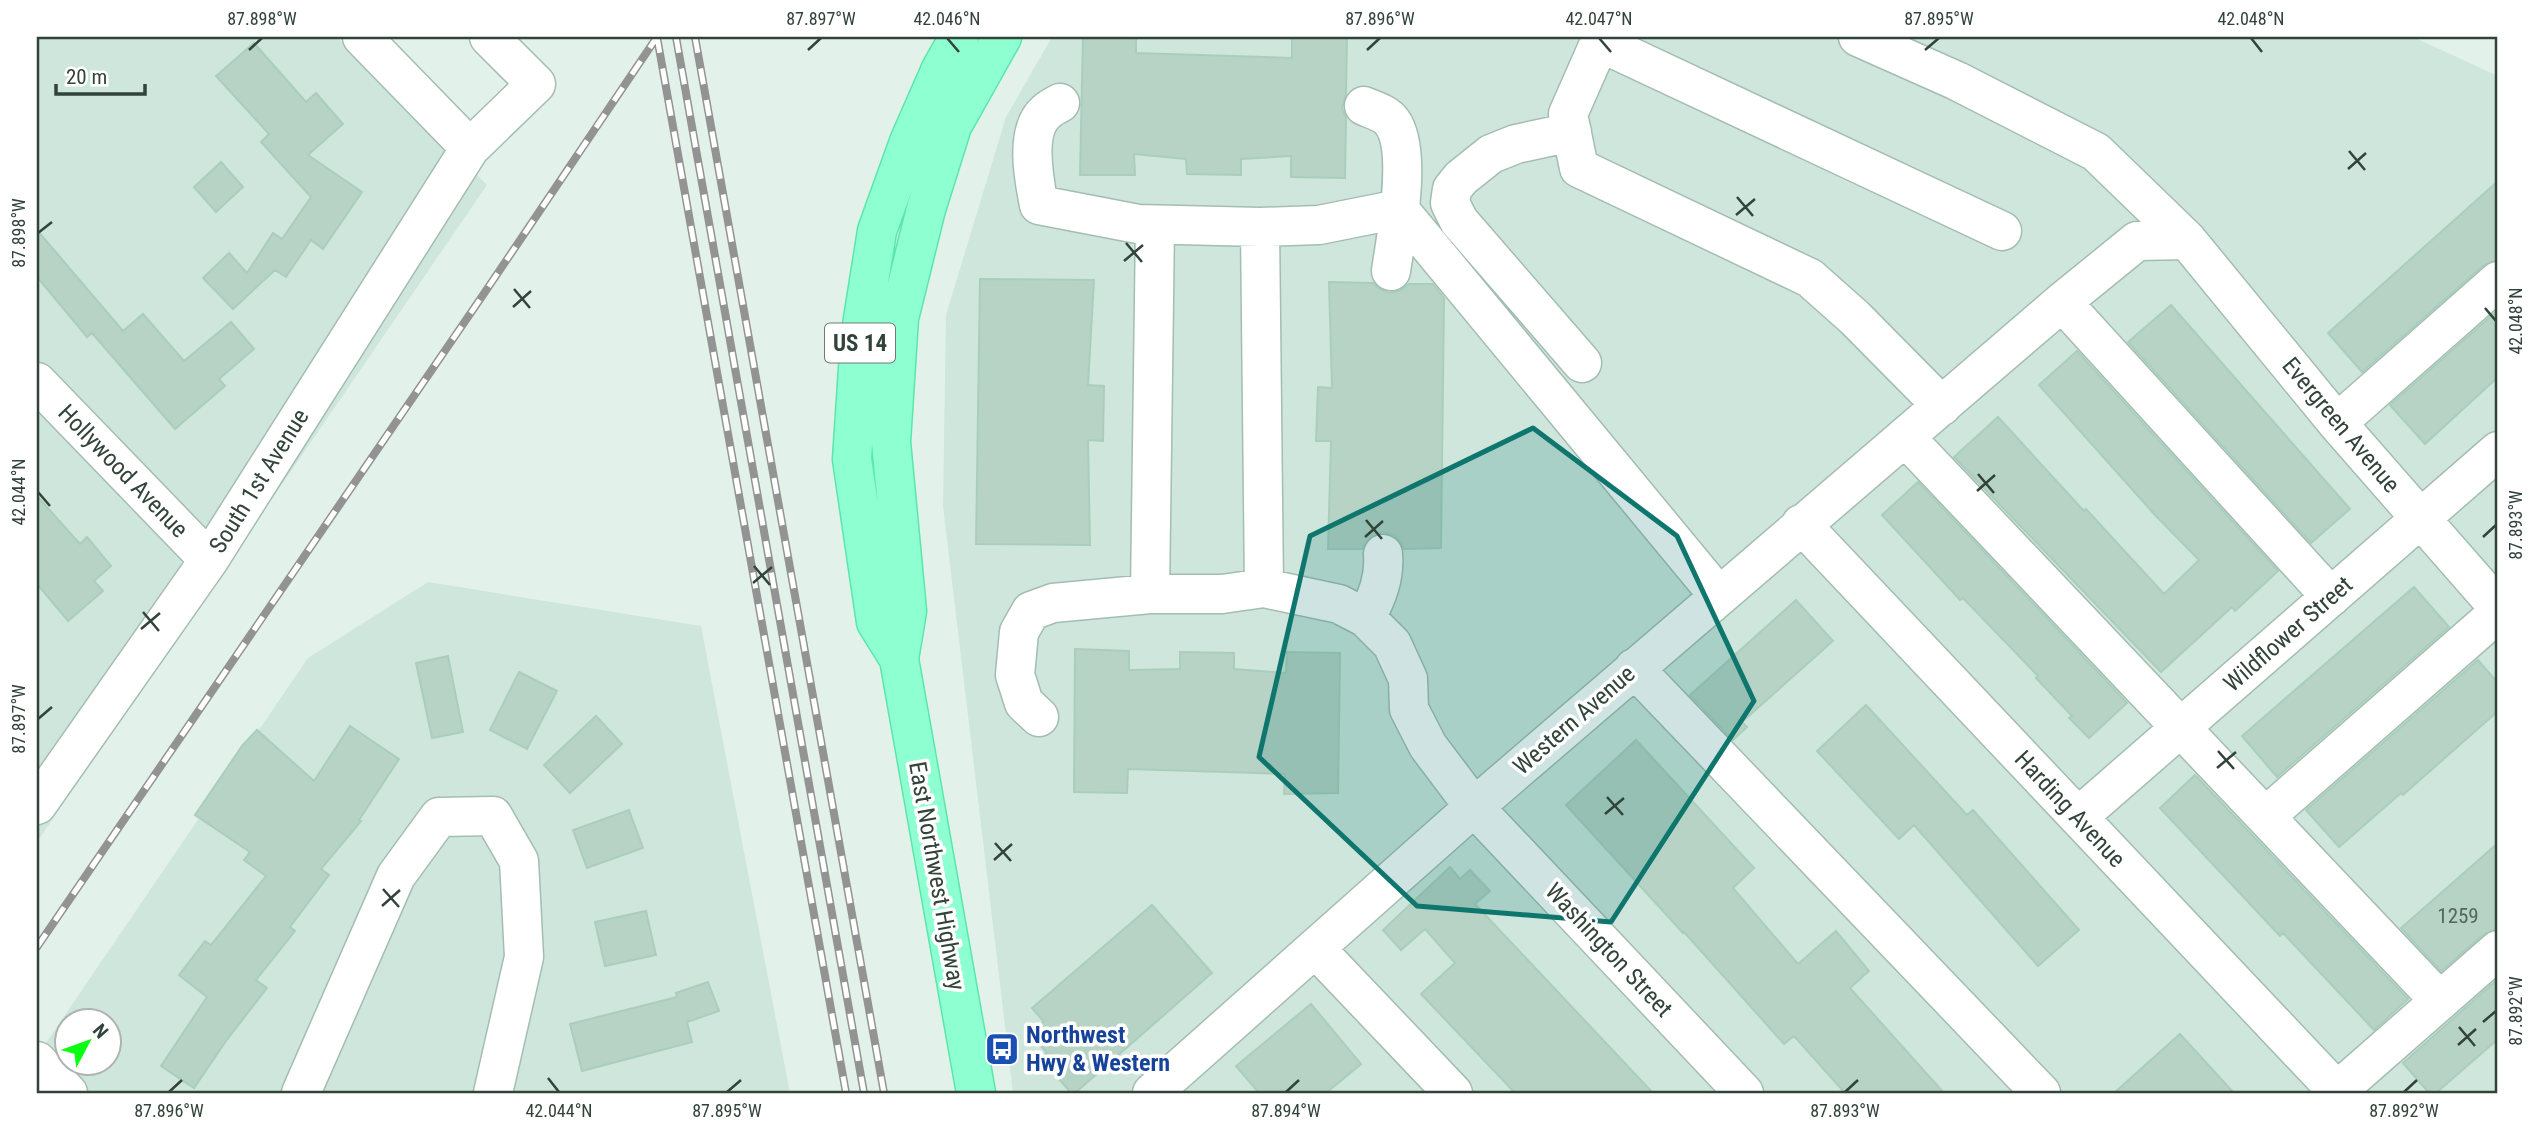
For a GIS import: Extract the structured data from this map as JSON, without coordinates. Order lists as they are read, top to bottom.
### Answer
{
  "streets": {
    "main road": ["US 14", "East Northwest Highway"],
    "street": [
      "Evergreen Avenue",
      "Hollywood Avenue",
      "South 1st Avenue",
      "Wildflower Street",
      "Western Avenue",
      "Harding Avenue",
      "Washington Street"
    ]
  },
  "crossings": [
    ["Evergreen Avenue", "Wildflower Street"],
    ["Evergreen Avenue", "Western Avenue"],
    ["Hollywood Avenue", "South 1st Avenue"],
    ["Wildflower Street", "Harding Avenue"],
    ["Western Avenue", "Harding Avenue"],
    ["Western Avenue", "Washington Street"]
  ],
  "places": {
    "bus stop": ["Northwest Hwy & Western"]
  },
  "house_numbers": ["1259"],
  "scale_bar": "20 m",
  "north": "top right",
  "coordinates": [
    "87.898°W",
    "87.897°W",
    "42.046°N",
    "87.896°W",
    "42.047°N",
    "87.895°W",
    "42.048°N",
    "42.044°N",
    "87.893°W",
    "87.892°W",
    "87.894°W"
  ]
}
